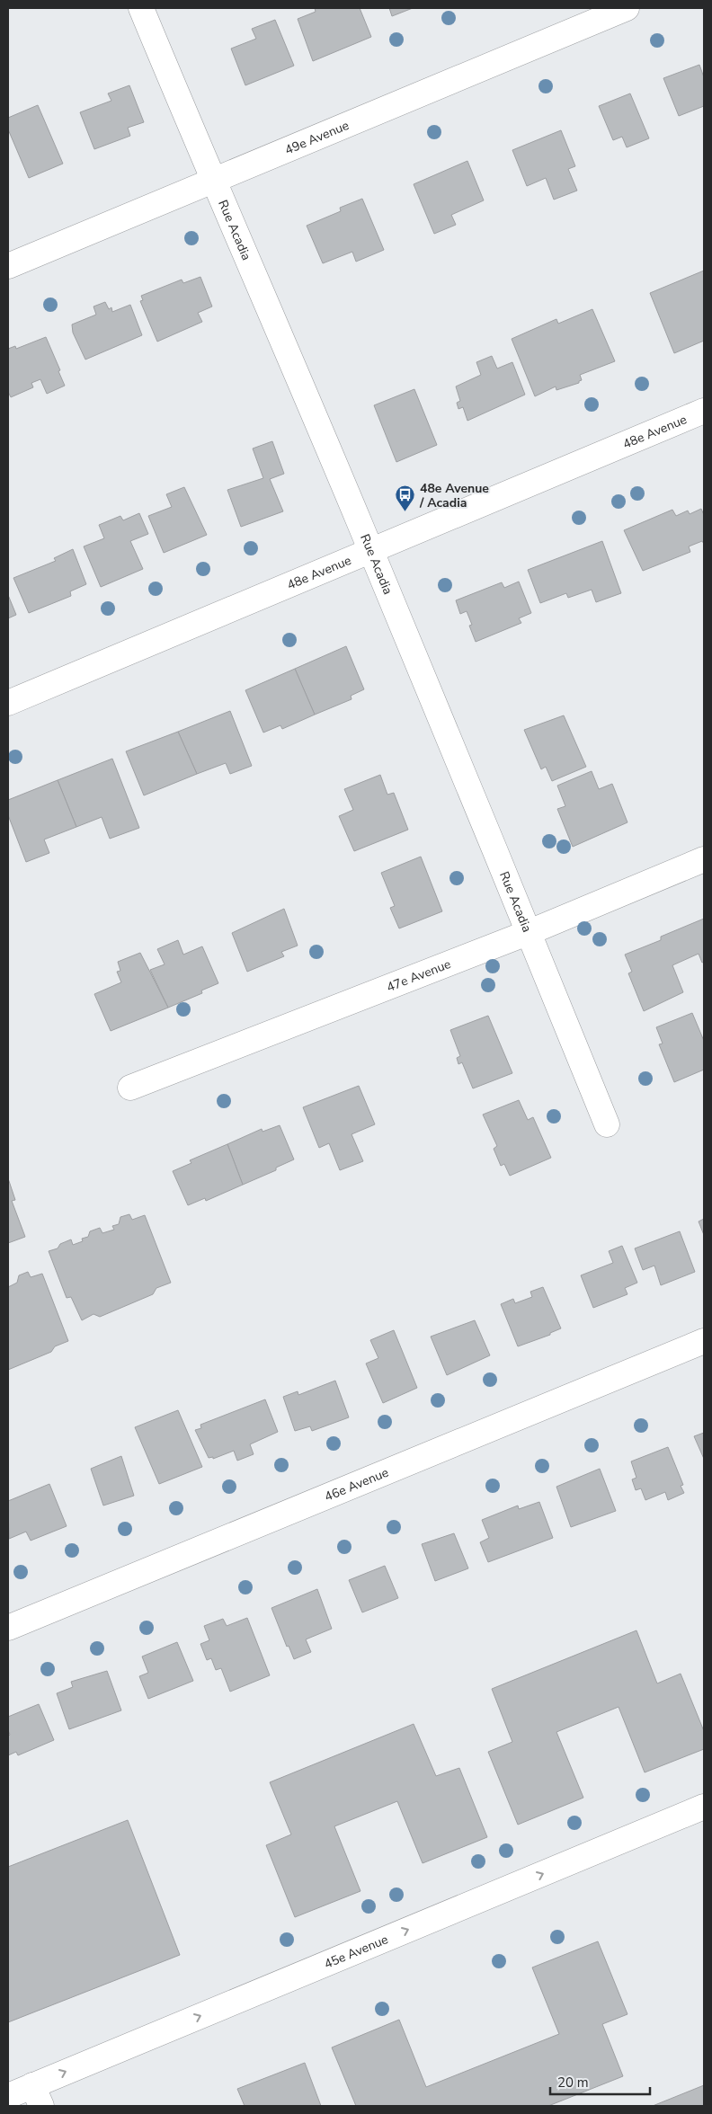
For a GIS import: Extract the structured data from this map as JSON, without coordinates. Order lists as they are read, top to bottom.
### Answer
{
  "streets": {
    "street": [
      "49e Avenue",
      "Rue Acadia",
      "48e Avenue",
      "47e Avenue",
      "46e Avenue",
      "45e Avenue"
    ]
  },
  "crossings": [
    ["49e Avenue", "Rue Acadia"],
    ["Rue Acadia", "48e Avenue"],
    ["Rue Acadia", "47e Avenue"]
  ],
  "one_way": ["45e Avenue"],
  "places": {
    "bus stop": ["48e Avenue / Acadia"]
  },
  "scale_bar": "20 m"
}
